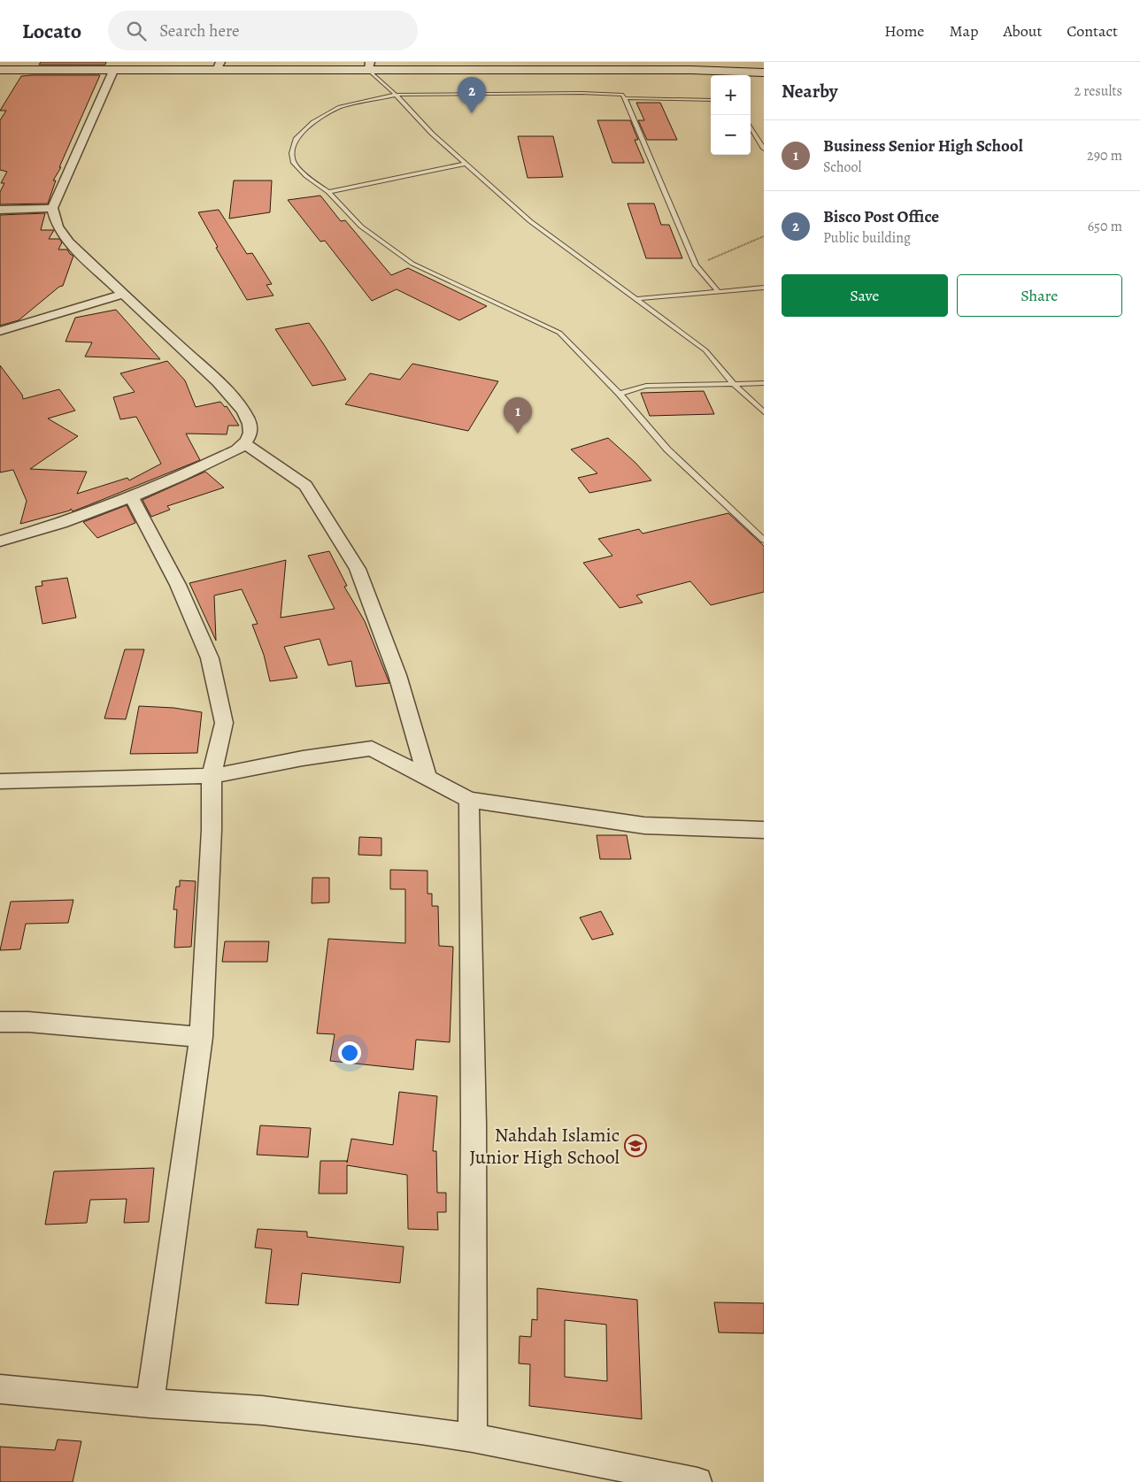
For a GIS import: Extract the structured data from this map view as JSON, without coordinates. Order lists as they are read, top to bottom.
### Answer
{
  "places": {
    "school or university": ["Nahdah Islamic Junior High School"]
  },
  "page": {
    "header": "Locato",
    "search": "Search here",
    "nav": [
      "Home",
      "Map",
      "About",
      "Contact"
    ],
    "heading": ["Nearby", "2 results"],
    "map_buttons": ["+", "−"],
    "pins": ["2", "1"],
    "list": [
      {
        "mark": "1",
        "name": "Business Senior High School",
        "note": "School",
        "value": "290 m"
      },
      {
        "mark": "2",
        "name": "Bisco Post Office",
        "note": "Public building",
        "value": "650 m"
      }
    ],
    "buttons": ["Save", "Share"]
  }
}
